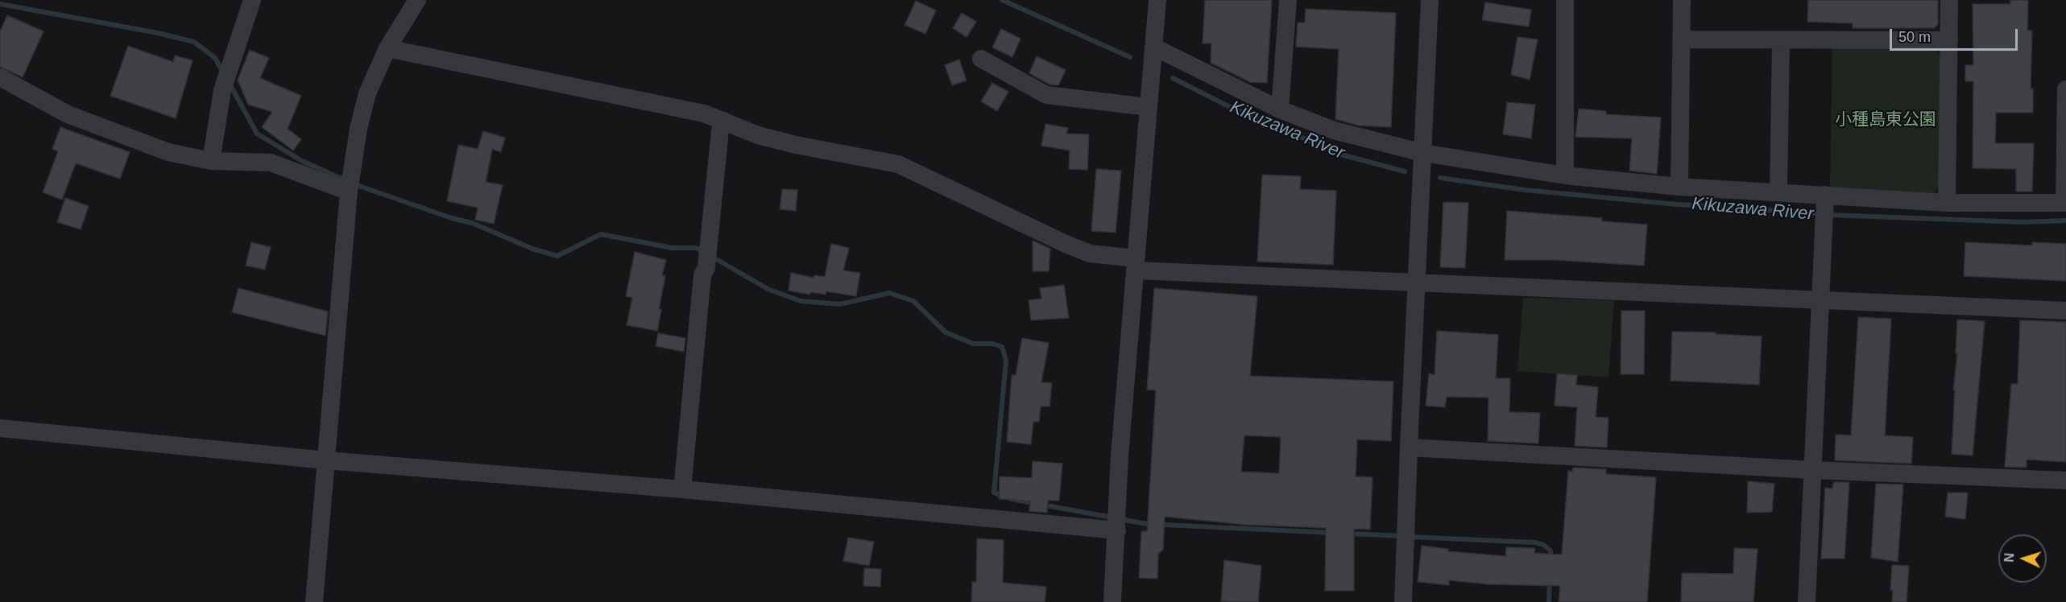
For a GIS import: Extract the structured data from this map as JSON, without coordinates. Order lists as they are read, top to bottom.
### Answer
{
  "water": ["Kikuzawa River"],
  "parks": ["小種島東公園"],
  "scale_bar": "50 m",
  "north": "left"
}
